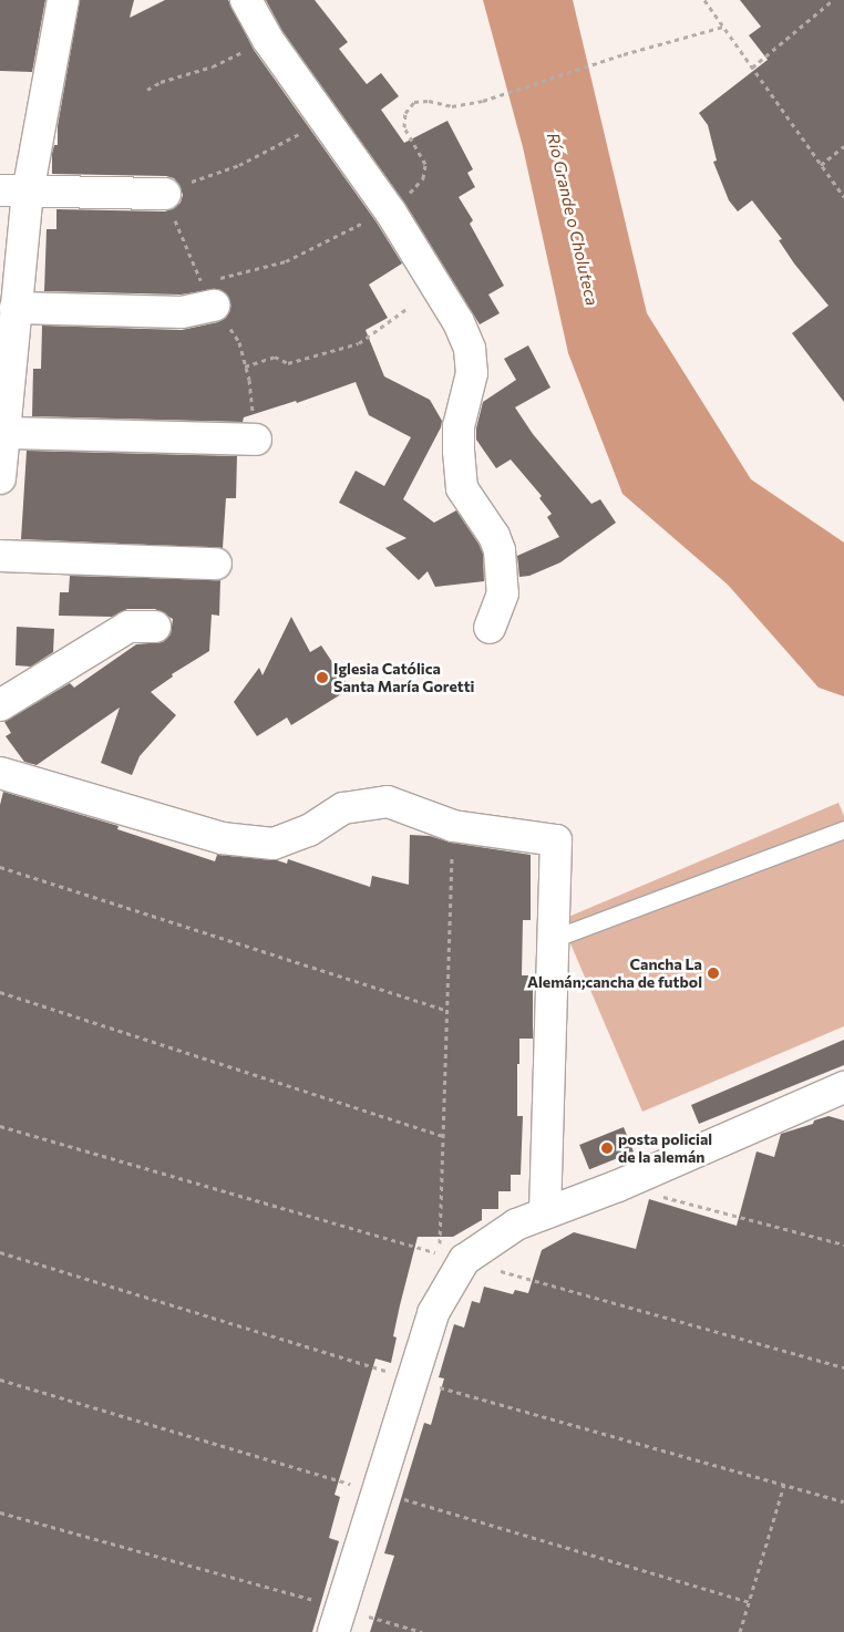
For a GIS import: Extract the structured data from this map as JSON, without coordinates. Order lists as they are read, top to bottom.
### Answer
{
  "water": ["Río Grande o Choluteca"],
  "places": ["Iglesia Católica Santa María Goretti", "Cancha La Alemán;cancha de futbol", "posta policial de la alemán"]
}
